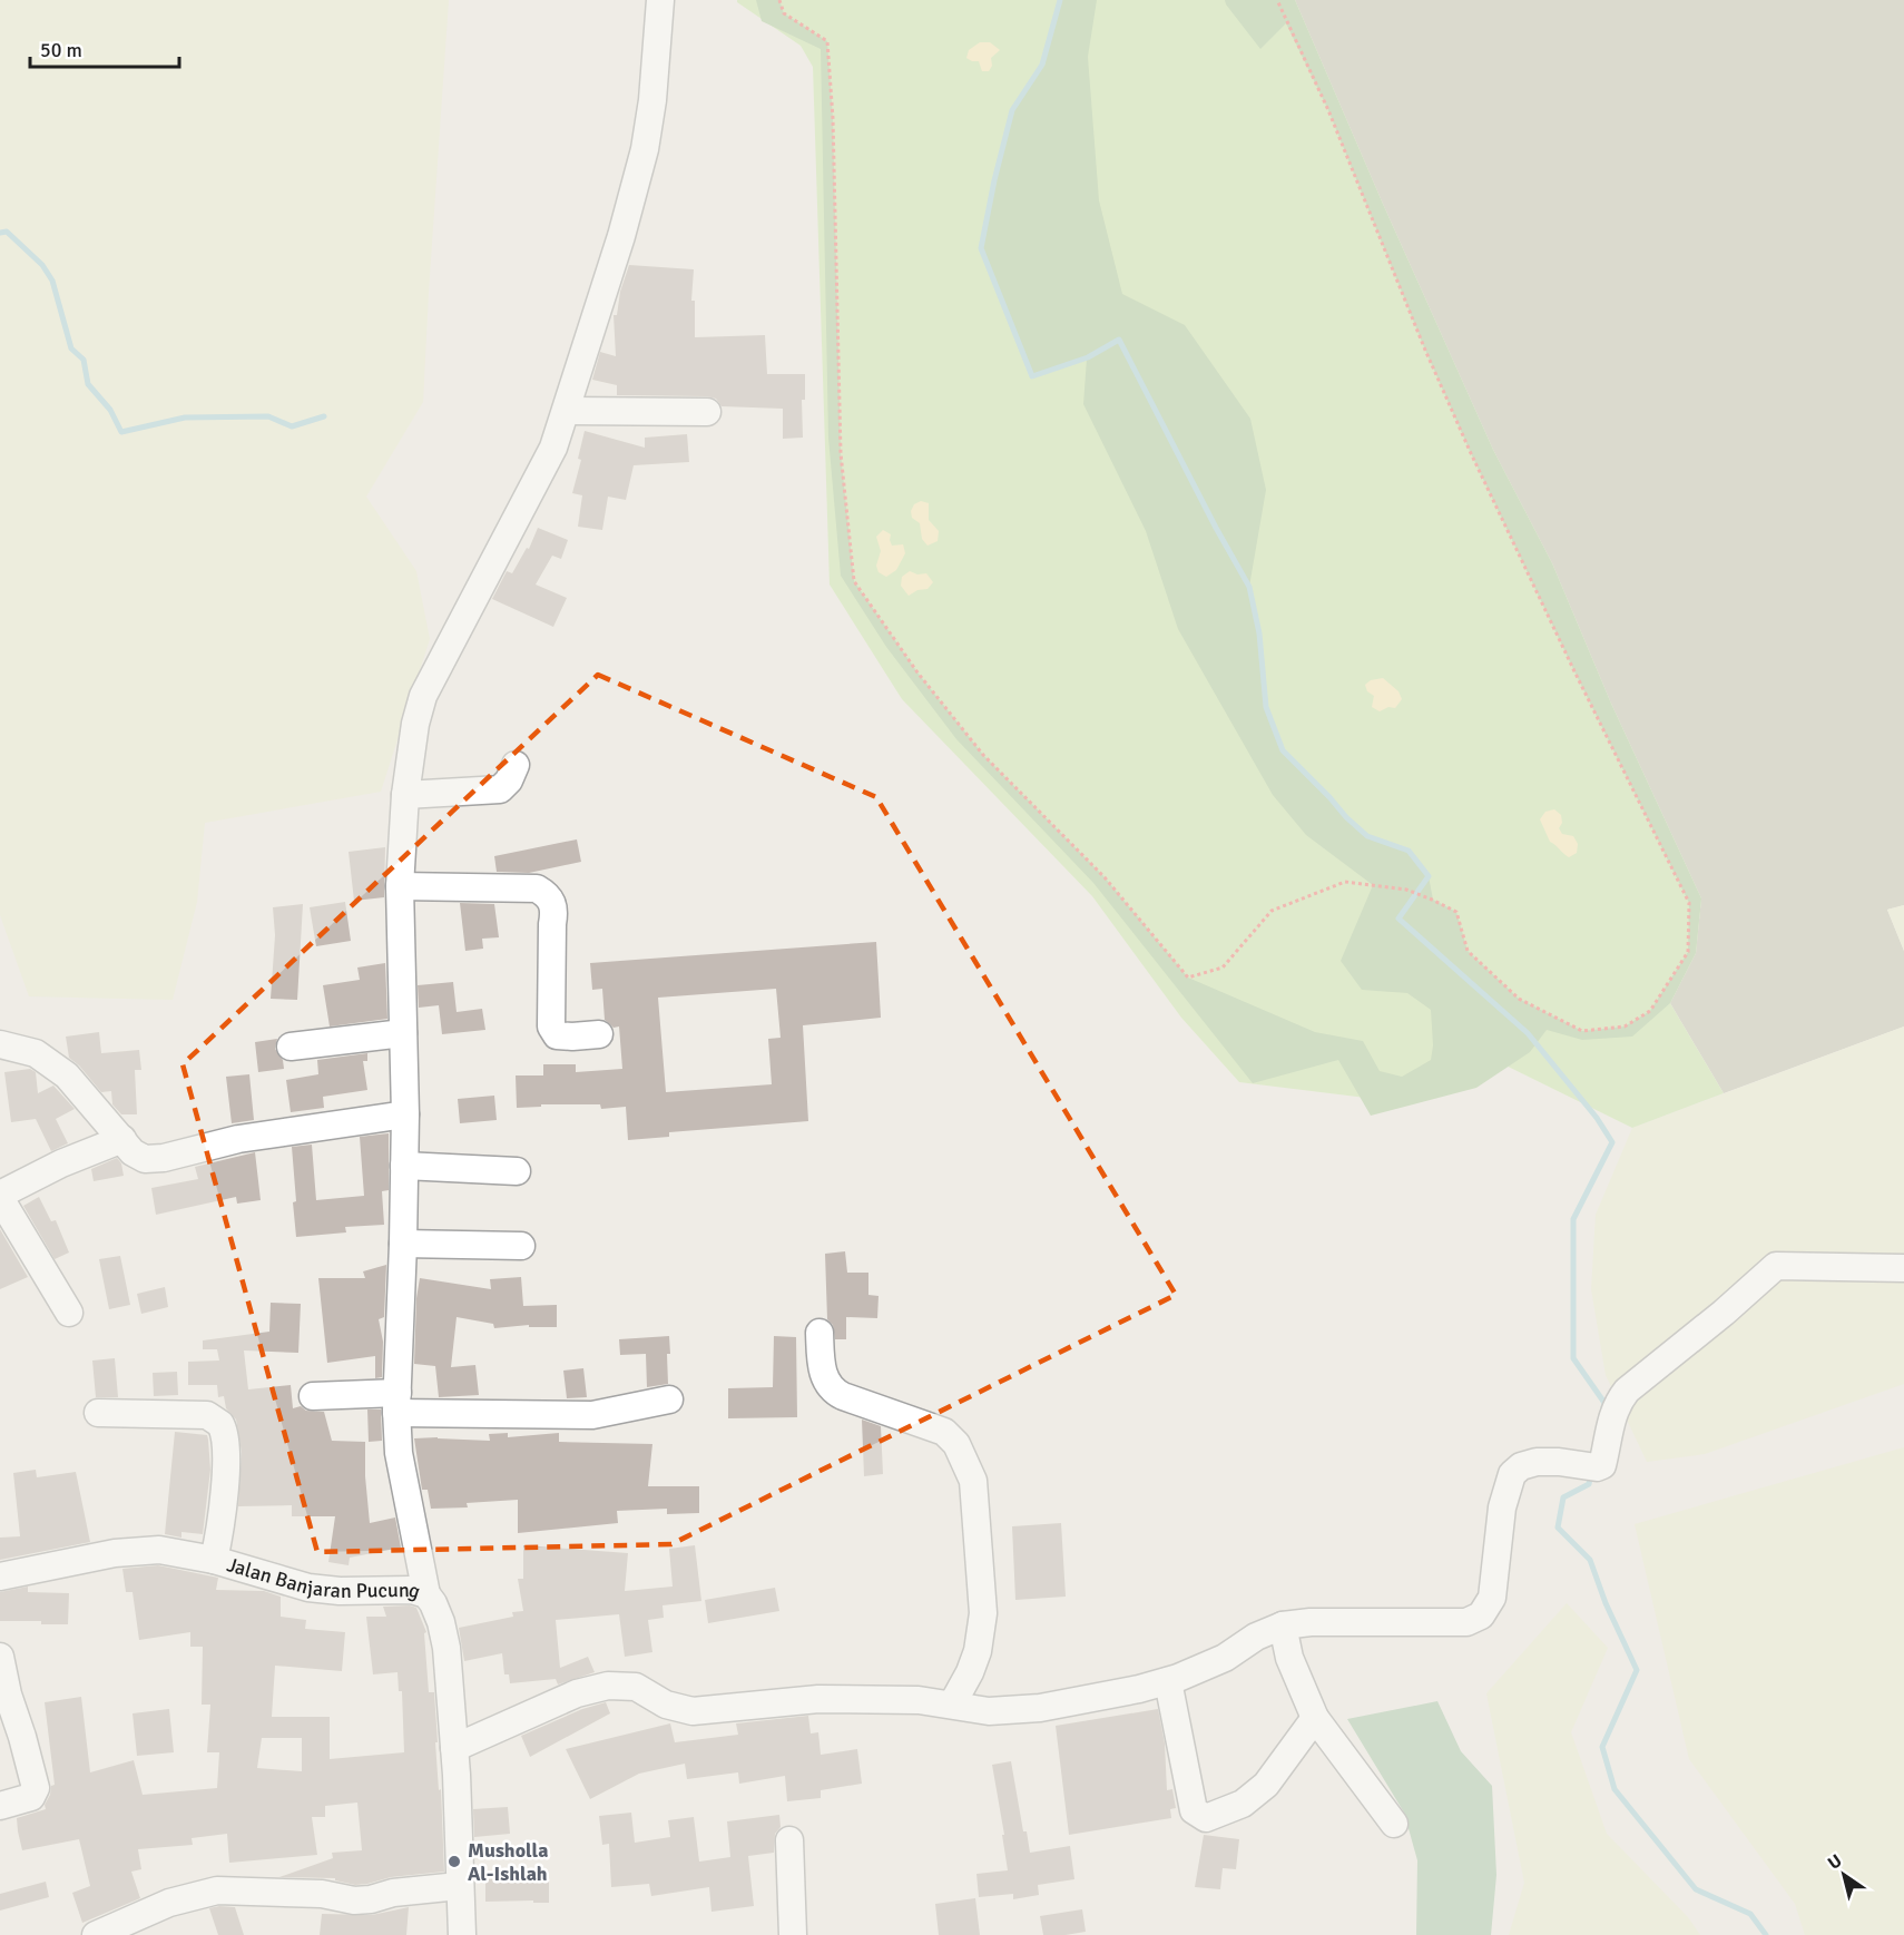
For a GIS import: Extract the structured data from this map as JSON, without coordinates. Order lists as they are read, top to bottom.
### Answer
{
  "streets": {
    "street": ["Jalan Banjaran Pucung"]
  },
  "places": ["Musholla Al-Ishlah"],
  "scale_bar": "50 m",
  "north": "top left"
}
